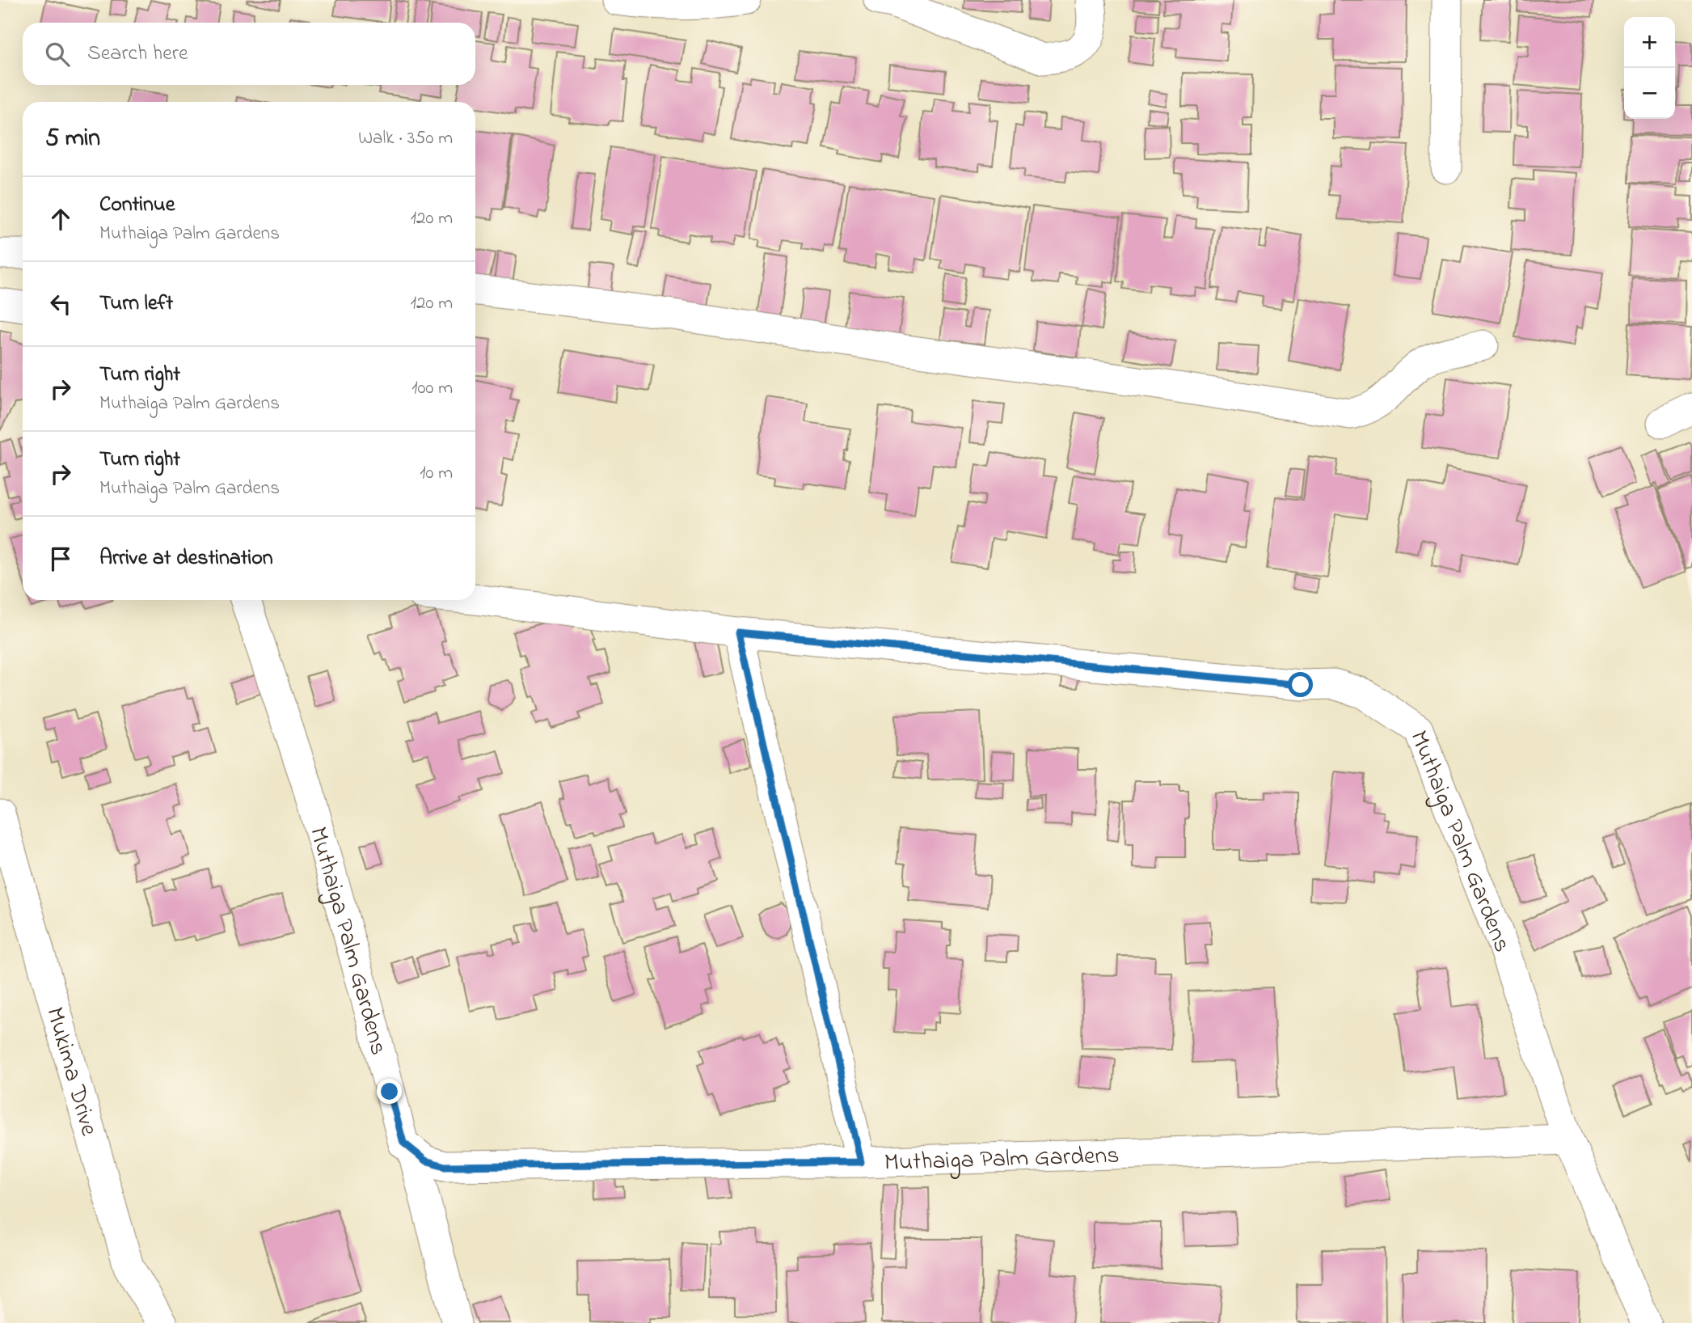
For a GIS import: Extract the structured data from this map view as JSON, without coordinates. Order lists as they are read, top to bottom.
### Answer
{
  "streets": {
    "street": ["Muthaiga Palm Gardens", "Mukima Drive"]
  },
  "page": {
    "map_buttons": ["+", "−"],
    "search": "Search here",
    "heading": ["5 min", "Walk · 350 m"],
    "list": [
      ["Continue", "Muthaiga Palm Gardens", "120 m"],
      ["Turn left", "120 m"],
      ["Turn right", "Muthaiga Palm Gardens", "100 m"],
      ["Turn right", "Muthaiga Palm Gardens", "10 m"],
      "Arrive at destination"
    ]
  }
}
